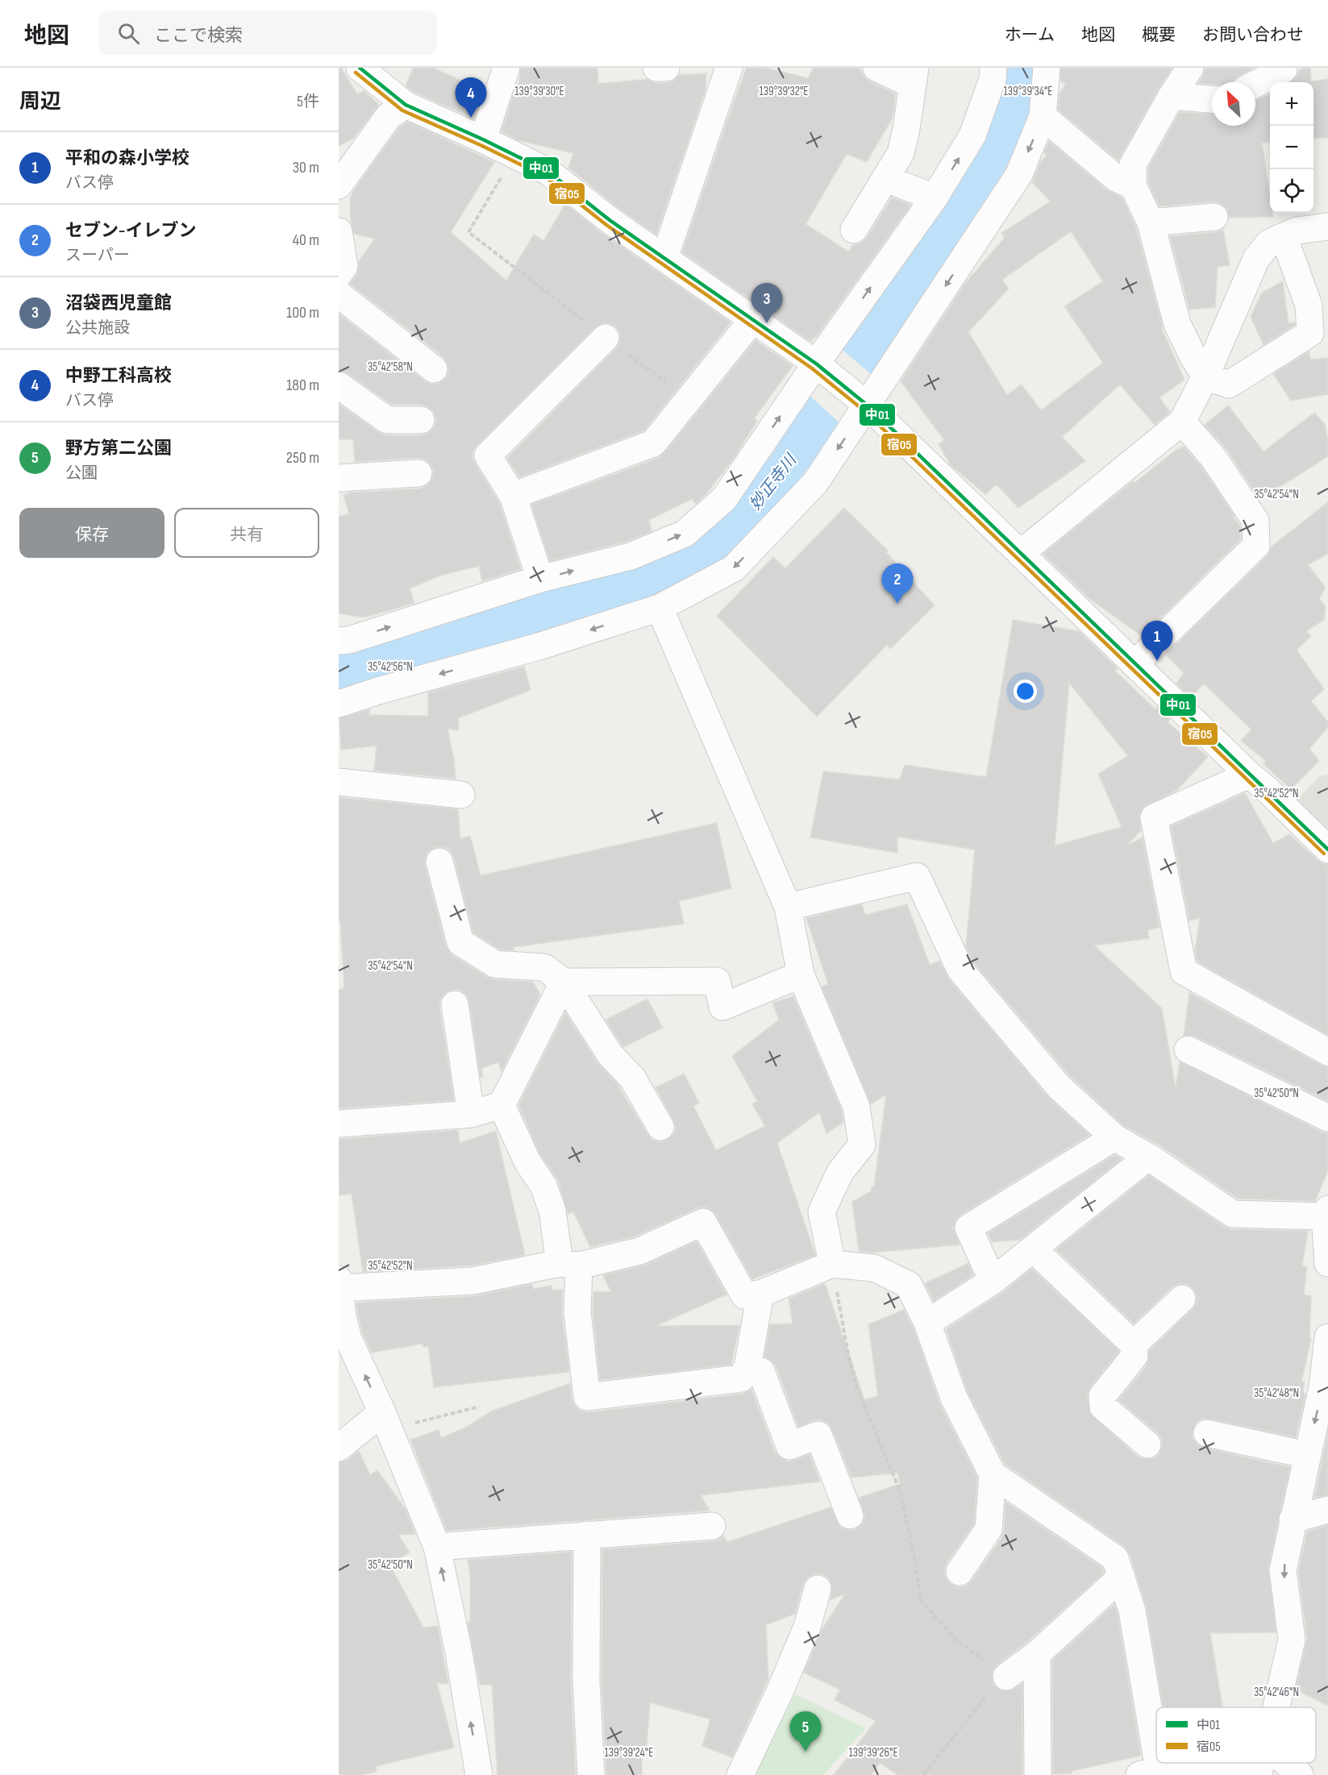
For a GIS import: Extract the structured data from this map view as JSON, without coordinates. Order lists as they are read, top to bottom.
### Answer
{
  "water": ["妙正寺川"],
  "lines": ["transit line 中01", "transit line 宿05"],
  "legend": ["中01", "宿05"],
  "north": "top left",
  "page": {
    "header": "地図",
    "search": "ここで検索",
    "nav": [
      "ホーム",
      "地図",
      "概要",
      "お問い合わせ"
    ],
    "heading": ["周辺", "5件"],
    "pins": [
      "4",
      "3",
      "2",
      "1",
      "5"
    ],
    "map_buttons": ["+", "−"],
    "list": [
      {
        "mark": "1",
        "name": "平和の森小学校",
        "note": "バス停",
        "value": "30 m"
      },
      {
        "mark": "2",
        "name": "セブン-イレブン",
        "note": "スーパー",
        "value": "40 m"
      },
      {
        "mark": "3",
        "name": "沼袋西児童館",
        "note": "公共施設",
        "value": "100 m"
      },
      {
        "mark": "4",
        "name": "中野工科高校",
        "note": "バス停",
        "value": "180 m"
      },
      {
        "mark": "5",
        "name": "野方第二公園",
        "note": "公園",
        "value": "250 m"
      }
    ],
    "buttons": ["保存", "共有"]
  },
  "coordinates": [
    "139°39'32\"E",
    "139°39'30\"E",
    "139°39'34\"E",
    "35°42'58\"N",
    "35°42'54\"N",
    "35°42'56\"N",
    "35°42'52\"N",
    "35°42'50\"N",
    "35°42'48\"N",
    "35°42'46\"N",
    "139°39'24\"E",
    "139°39'26\"E"
  ]
}
